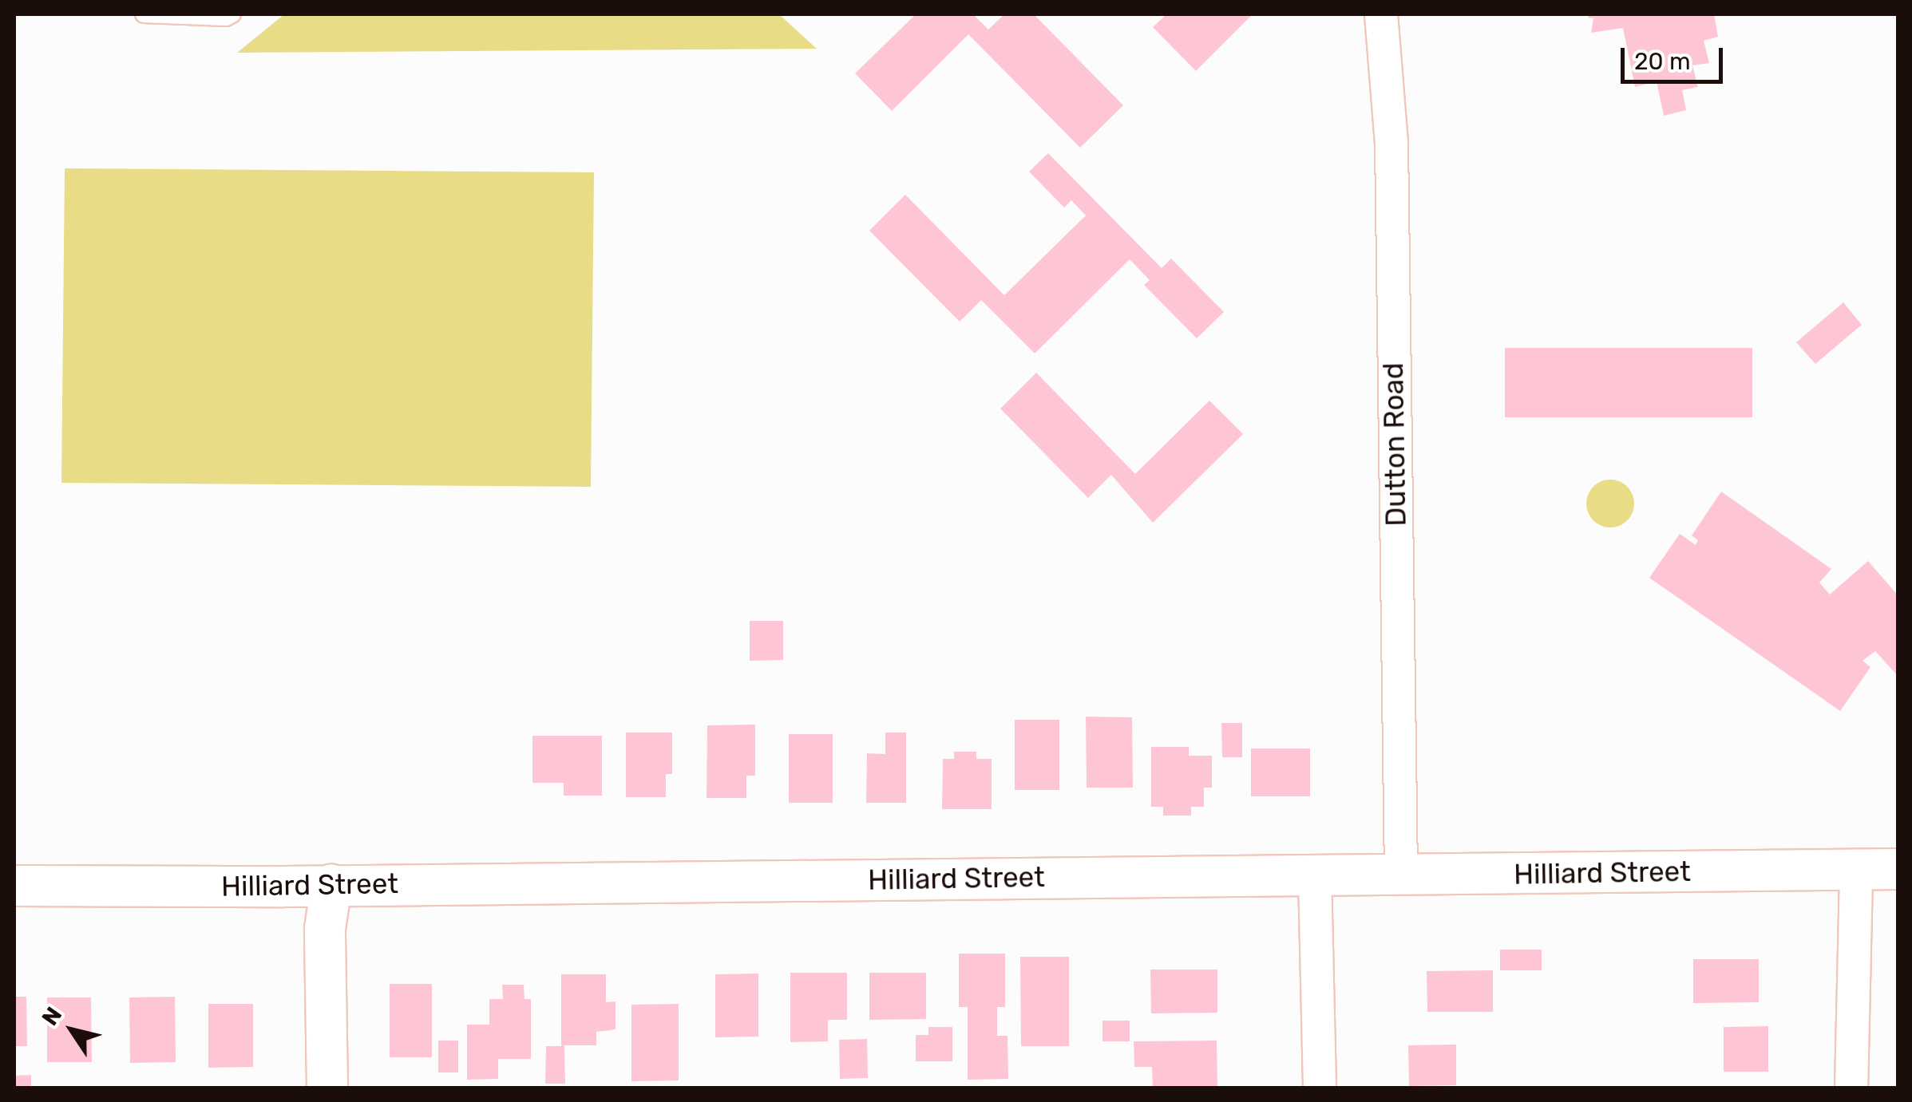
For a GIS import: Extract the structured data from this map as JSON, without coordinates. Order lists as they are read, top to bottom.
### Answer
{
  "streets": {
    "street": ["Dutton Road", "Hilliard Street"]
  },
  "crossings": [
    ["Dutton Road", "Hilliard Street"]
  ],
  "scale_bar": "20 m",
  "north": "top left"
}
